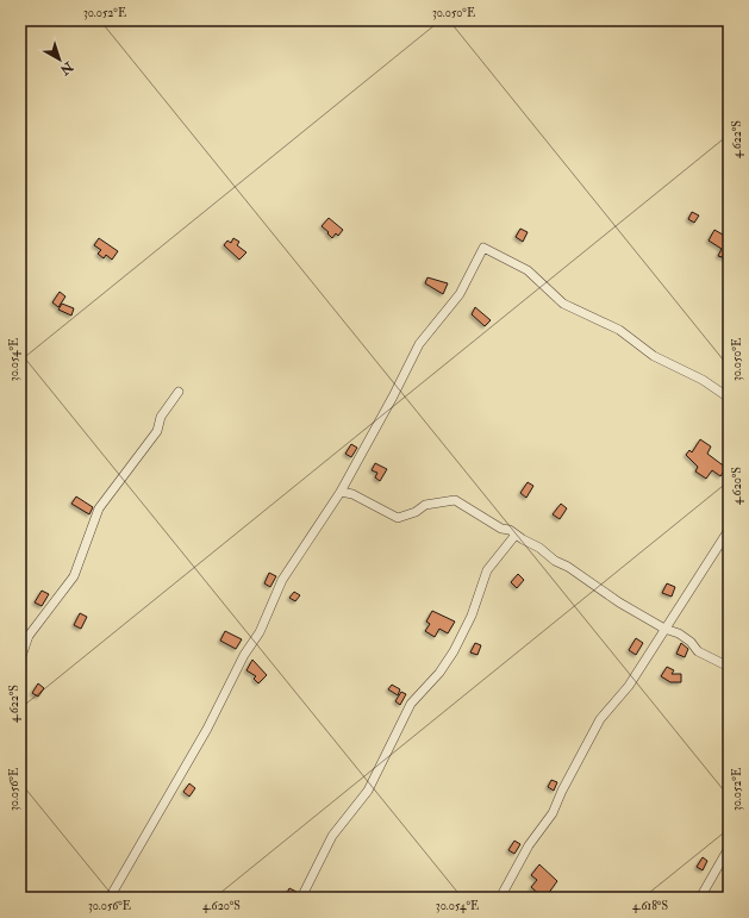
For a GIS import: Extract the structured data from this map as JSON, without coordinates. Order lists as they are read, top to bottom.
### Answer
{
  "north": "bottom right",
  "coordinates": [
    "30.052°E",
    "30.050°E",
    "4.622°S",
    "30.054°E",
    "4.620°S",
    "30.056°E",
    "4.618°S"
  ]
}
